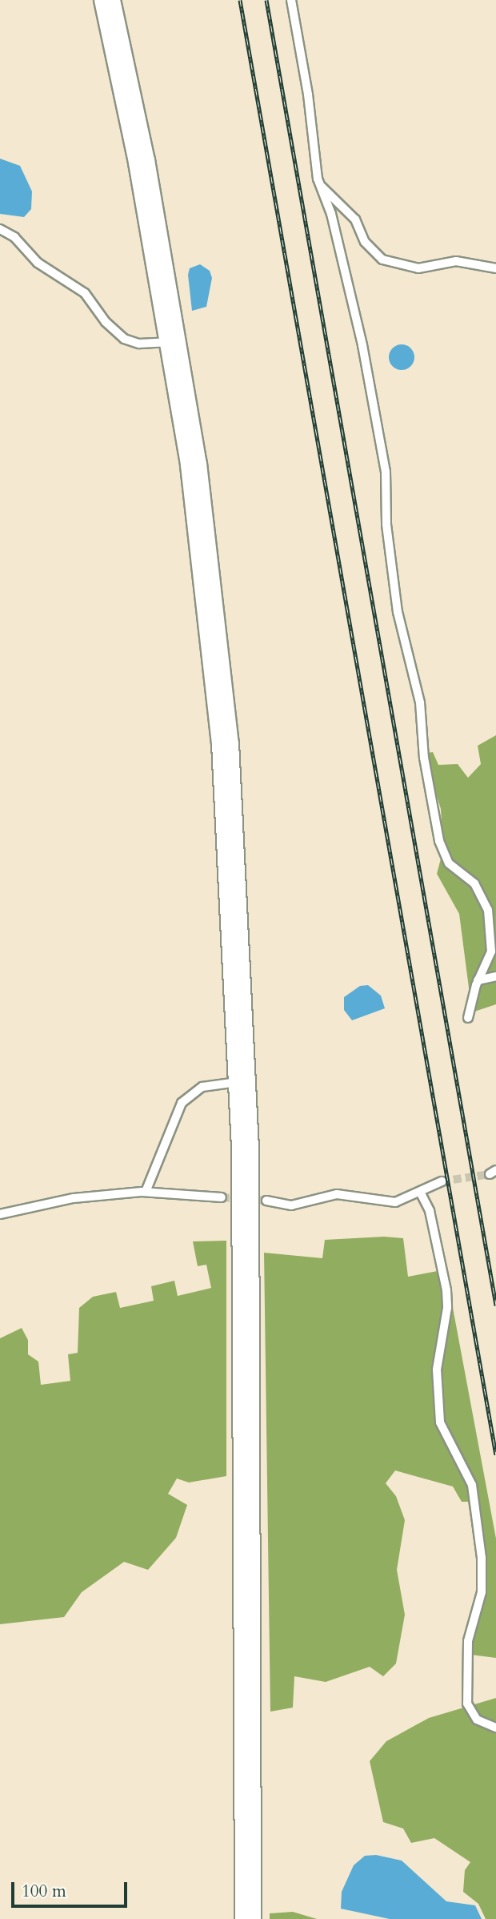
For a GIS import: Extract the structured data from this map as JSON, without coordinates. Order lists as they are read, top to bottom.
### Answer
{
  "scale_bar": "100 m"
}
